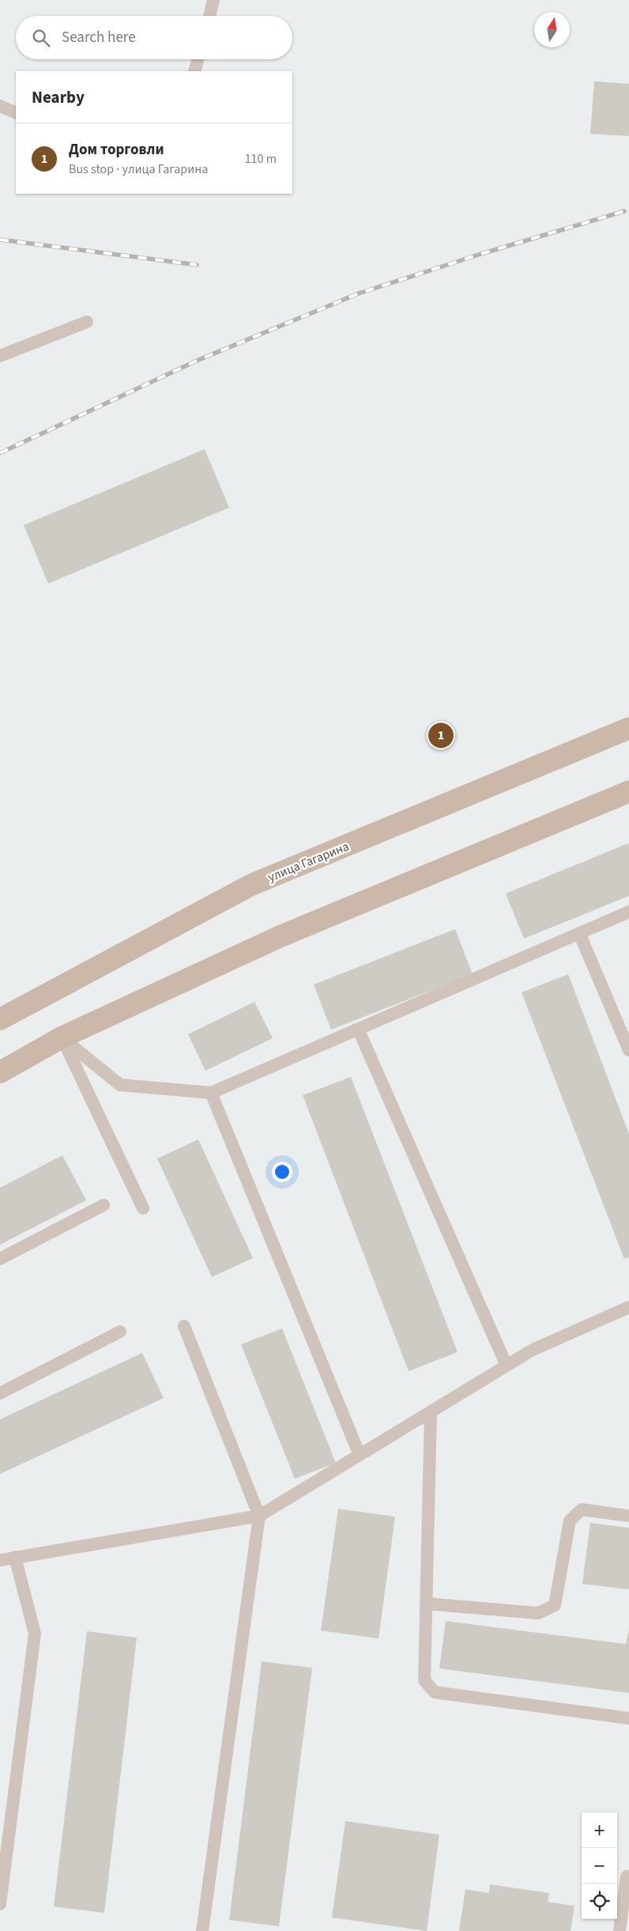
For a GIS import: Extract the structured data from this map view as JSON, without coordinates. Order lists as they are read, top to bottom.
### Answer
{
  "streets": {
    "main road": ["улица Гагарина"]
  },
  "north": "top",
  "page": {
    "search": "Search here",
    "heading": "Nearby",
    "list": [
      {
        "mark": "1",
        "name": "Дом торговли",
        "note": "Bus stop · улица Гагарина",
        "value": "110 m"
      }
    ],
    "pins": "1",
    "map_buttons": ["+", "−"]
  }
}
